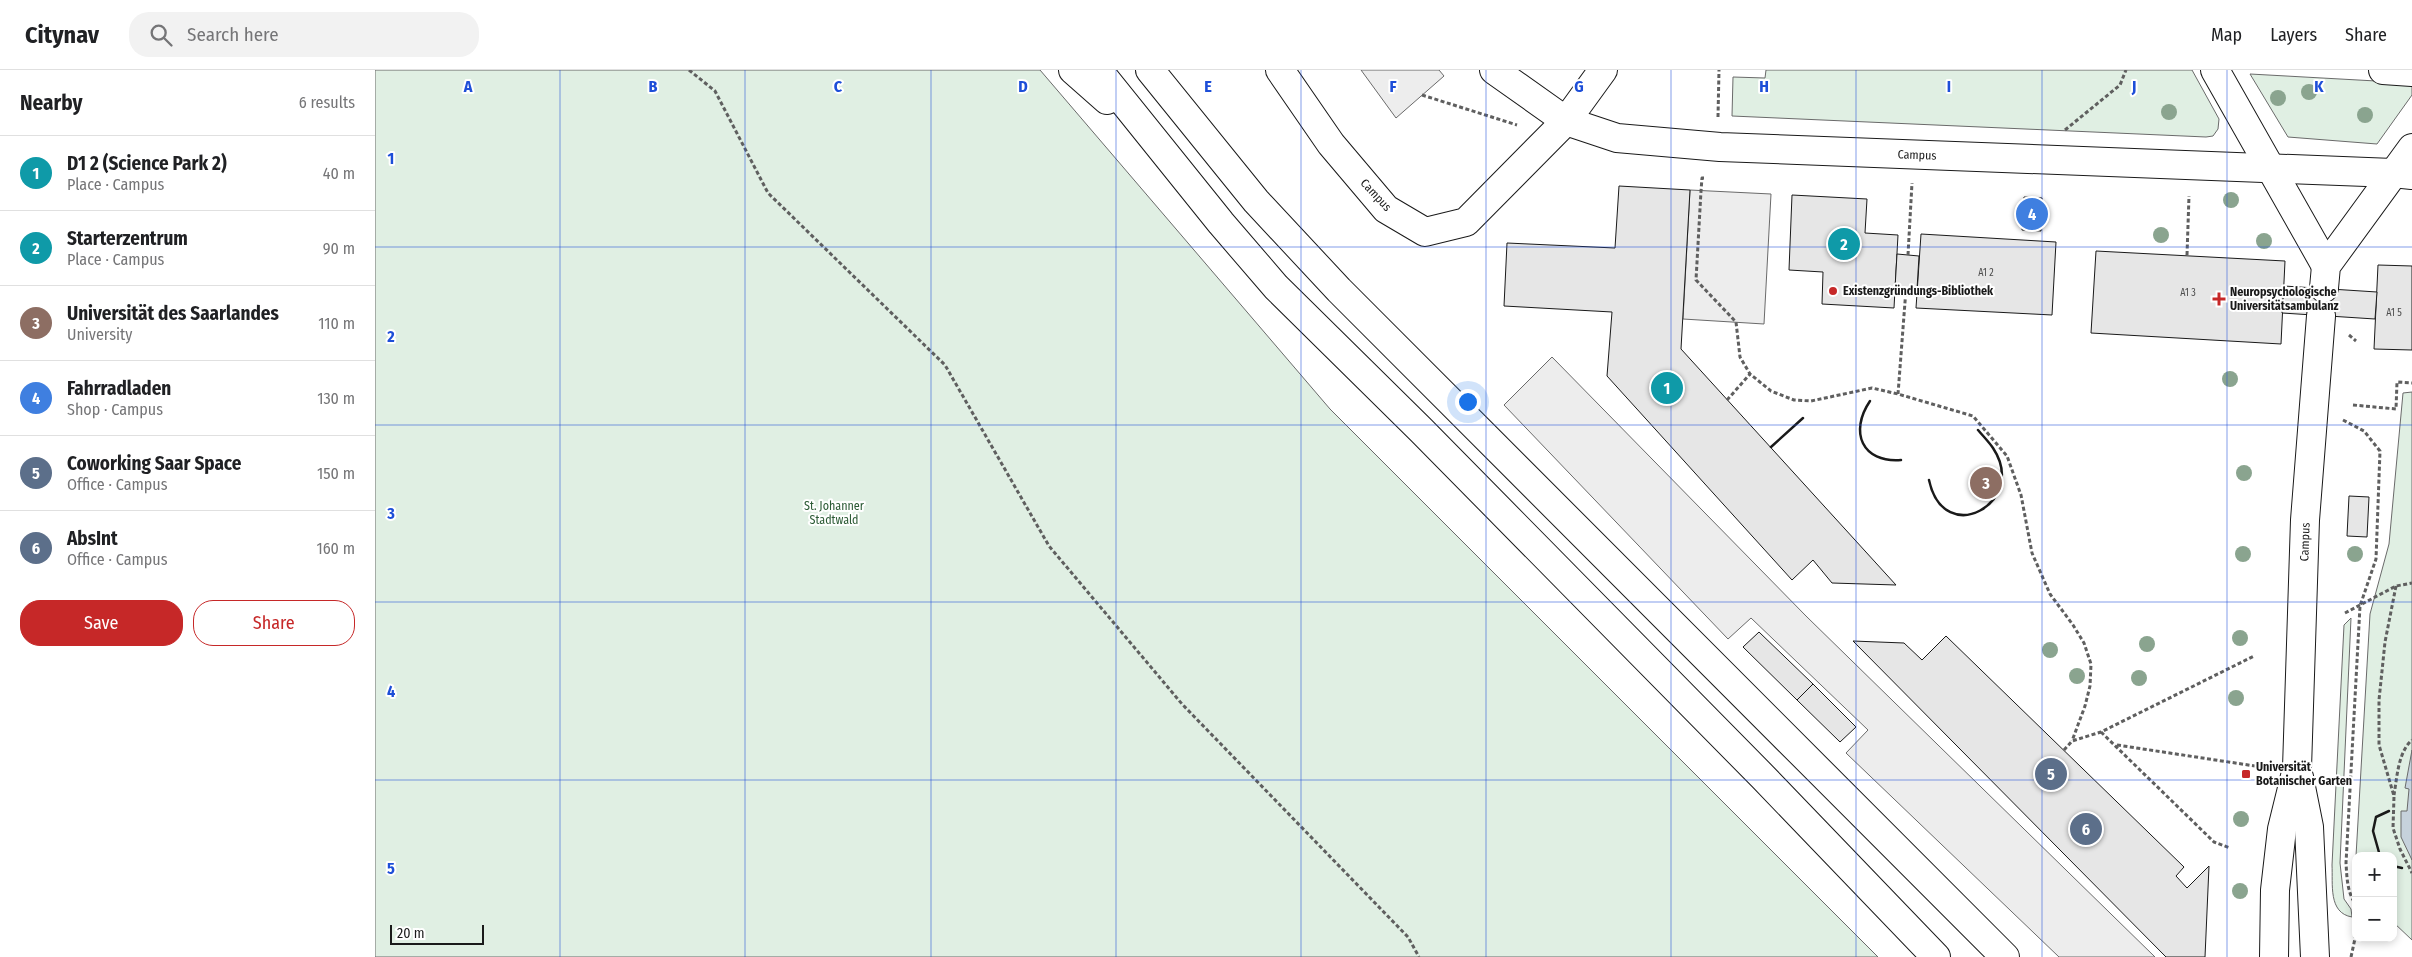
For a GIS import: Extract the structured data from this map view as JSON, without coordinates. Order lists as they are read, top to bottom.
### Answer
{
  "streets": {
    "main road": ["Campus"]
  },
  "parks": ["St. Johanner Stadtwald"],
  "places": {
    "other": ["Existenzgründungs-Bibliothek"],
    "health": ["Neuropsychologische Universitätsambulanz"],
    "transit": ["Universität Botanischer Garten"]
  },
  "house_numbers": ["A1 2", "A1 3", "A1 5"],
  "scale_bar": "20 m",
  "page": {
    "header": "Citynav",
    "search": "Search here",
    "nav": ["Map", "Layers", "Share"],
    "heading": ["Nearby", "6 results"],
    "list": [
      {
        "mark": "1",
        "name": "D1 2 (Science Park 2)",
        "note": "Place · Campus",
        "value": "40 m"
      },
      {
        "mark": "2",
        "name": "Starterzentrum",
        "note": "Place · Campus",
        "value": "90 m"
      },
      {
        "mark": "3",
        "name": "Universität des Saarlandes",
        "note": "University",
        "value": "110 m"
      },
      {
        "mark": "4",
        "name": "Fahrradladen",
        "note": "Shop · Campus",
        "value": "130 m"
      },
      {
        "mark": "5",
        "name": "Coworking Saar Space",
        "note": "Office · Campus",
        "value": "150 m"
      },
      {
        "mark": "6",
        "name": "AbsInt",
        "note": "Office · Campus",
        "value": "160 m"
      }
    ],
    "pins": [
      "4",
      "2",
      "1",
      "3",
      "5",
      "6"
    ],
    "buttons": ["Save", "Share"],
    "map_buttons": ["+", "−"],
    "scale": "20 m"
  },
  "grid": {
    "columns": [
      "A",
      "B",
      "C",
      "D",
      "E",
      "F",
      "G",
      "H",
      "I",
      "J",
      "K"
    ],
    "rows": [
      "1",
      "2",
      "3",
      "4",
      "5"
    ]
  }
}
